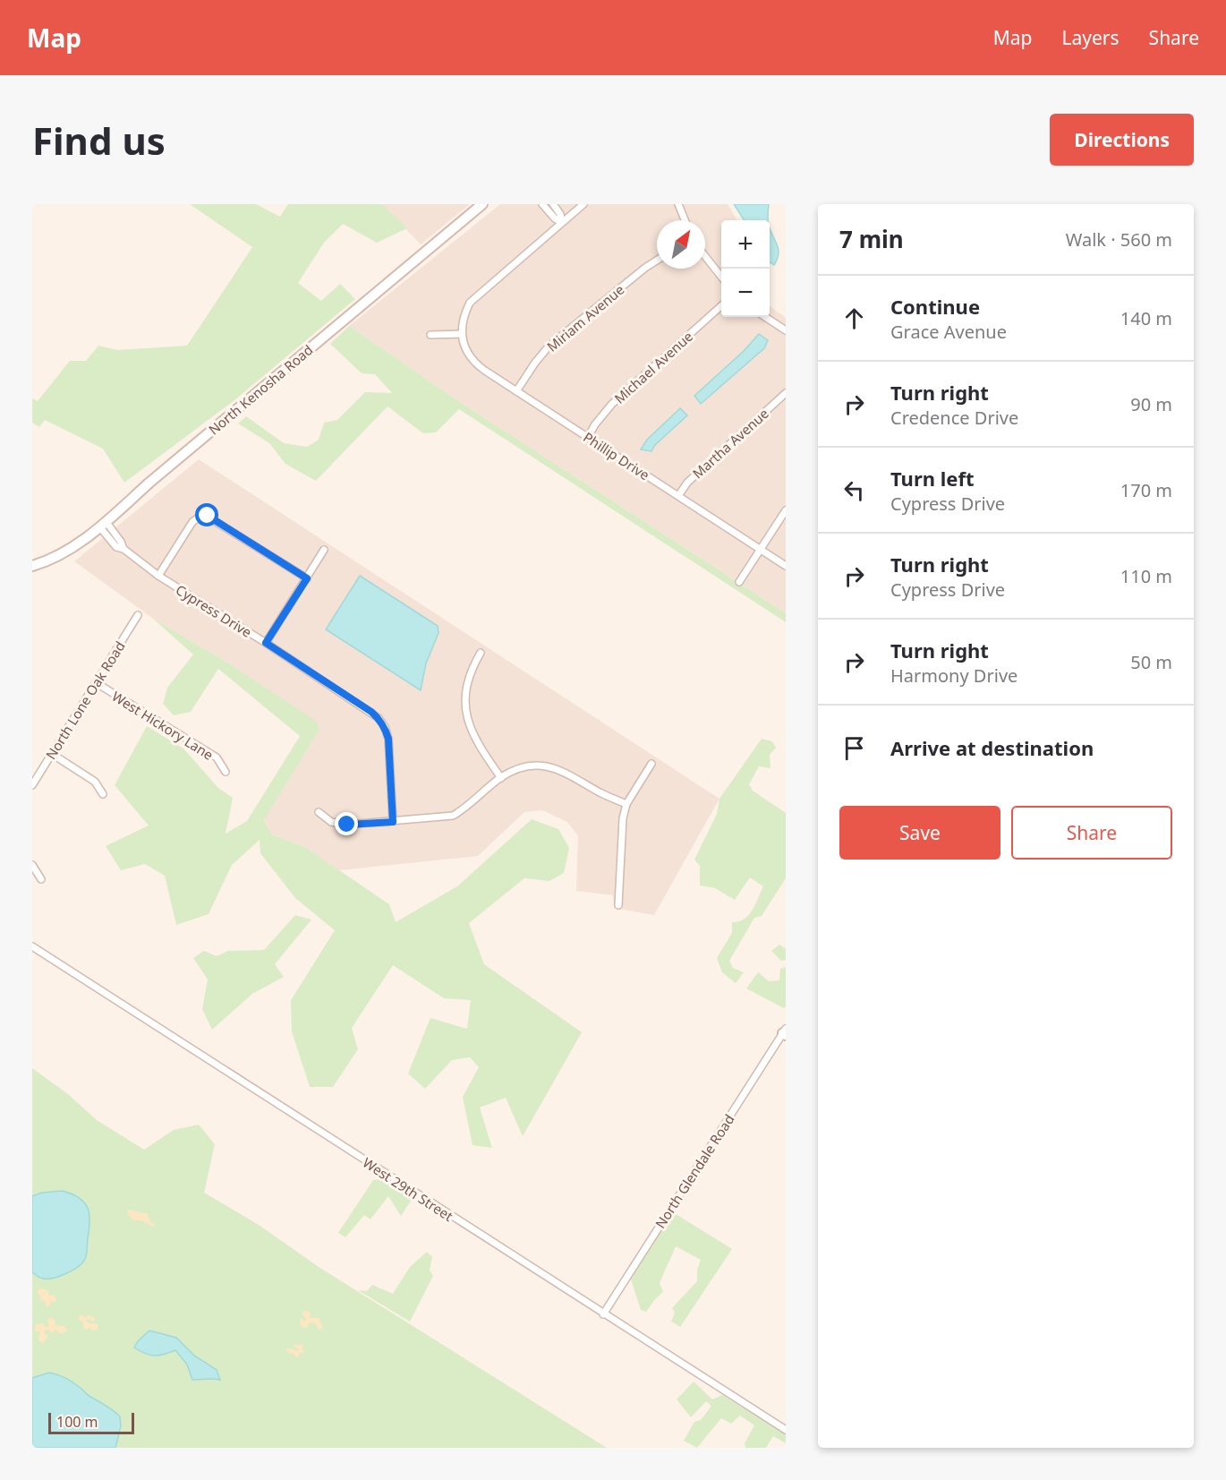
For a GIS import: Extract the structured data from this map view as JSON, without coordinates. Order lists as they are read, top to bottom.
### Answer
{
  "streets": {
    "street": [
      "Miriam Avenue",
      "Michael Avenue",
      "North Kenosha Road",
      "Martha Avenue",
      "Phillip Drive",
      "Cypress Drive",
      "North Lone Oak Road",
      "West Hickory Lane",
      "North Glendale Road",
      "West 29th Street"
    ]
  },
  "crossings": [
    ["Miriam Avenue", "Phillip Drive"],
    ["Michael Avenue", "Phillip Drive"],
    ["North Kenosha Road", "Cypress Drive"],
    ["Martha Avenue", "Phillip Drive"],
    ["North Lone Oak Road", "West Hickory Lane"],
    ["North Glendale Road", "West 29th Street"]
  ],
  "scale_bar": "100 m",
  "north": "top right",
  "page": {
    "header": "Map",
    "nav": ["Map", "Layers", "Share"],
    "buttons": [
      "Directions",
      ["Save", "Share"]
    ],
    "title": "Find us",
    "heading": ["7 min", "Walk · 560 m"],
    "map_buttons": ["+", "−"],
    "list": [
      ["Continue", "Grace Avenue", "140 m"],
      ["Turn right", "Credence Drive", "90 m"],
      ["Turn left", "Cypress Drive", "170 m"],
      ["Turn right", "Cypress Drive", "110 m"],
      ["Turn right", "Harmony Drive", "50 m"],
      "Arrive at destination"
    ],
    "scale": "100 m"
  }
}
